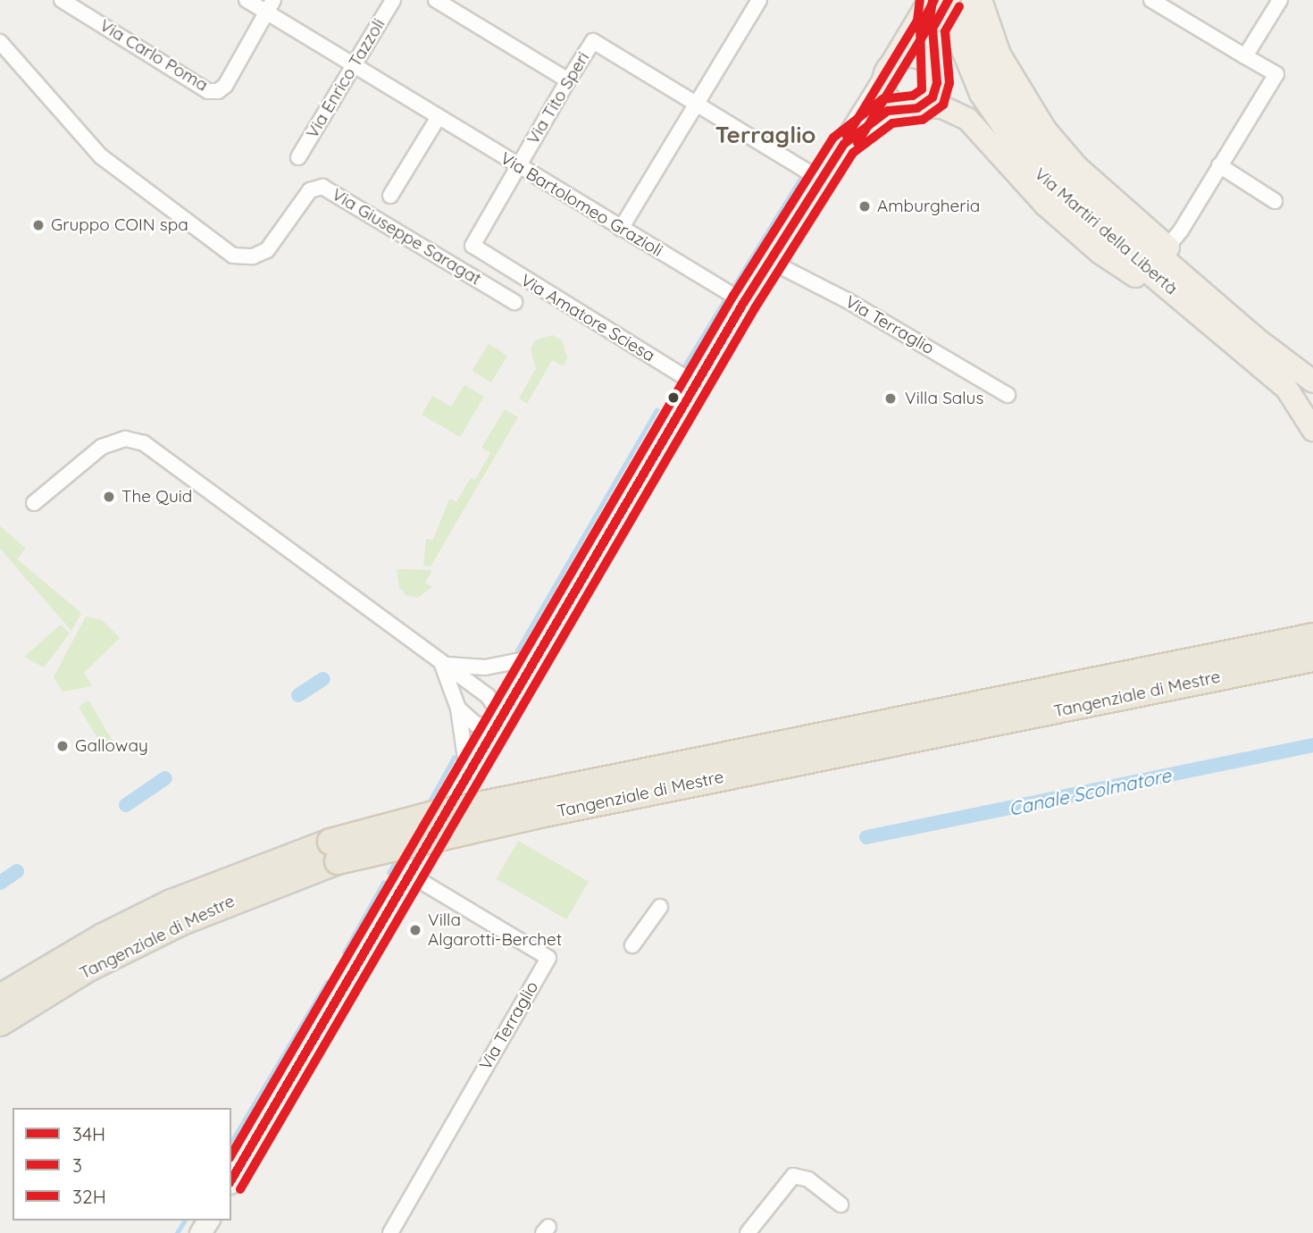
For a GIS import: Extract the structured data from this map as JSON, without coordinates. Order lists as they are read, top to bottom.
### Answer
{
  "streets": {
    "highway": ["Tangenziale di Mestre"],
    "main road": ["Via Martiri della Libertà"],
    "street": [
      "Via Carlo Poma",
      "Via Enrico Tazzoli",
      "Via Tito Speri",
      "Via Bartolomeo Grazioli",
      "Via Giuseppe Saragat",
      "Via Amatore Sciesa",
      "Via Terraglio"
    ]
  },
  "crossings": [
    ["Via Carlo Poma", "Via Bartolomeo Grazioli"],
    ["Via Enrico Tazzoli", "Via Bartolomeo Grazioli"],
    ["Via Tito Speri", "Via Bartolomeo Grazioli"],
    ["Via Tito Speri", "Via Amatore Sciesa"]
  ],
  "districts": ["Terraglio"],
  "water": ["Canale Scolmatore"],
  "places": [
    "Amburgheria",
    "Gruppo COIN spa",
    "Villa Salus",
    "The Quid",
    "Galloway",
    "Villa Algarotti-Berchet"
  ],
  "lines": ["transit line 34H", "transit line 32H", "transit line 3"],
  "legend": ["34H", "3", "32H"]
}
